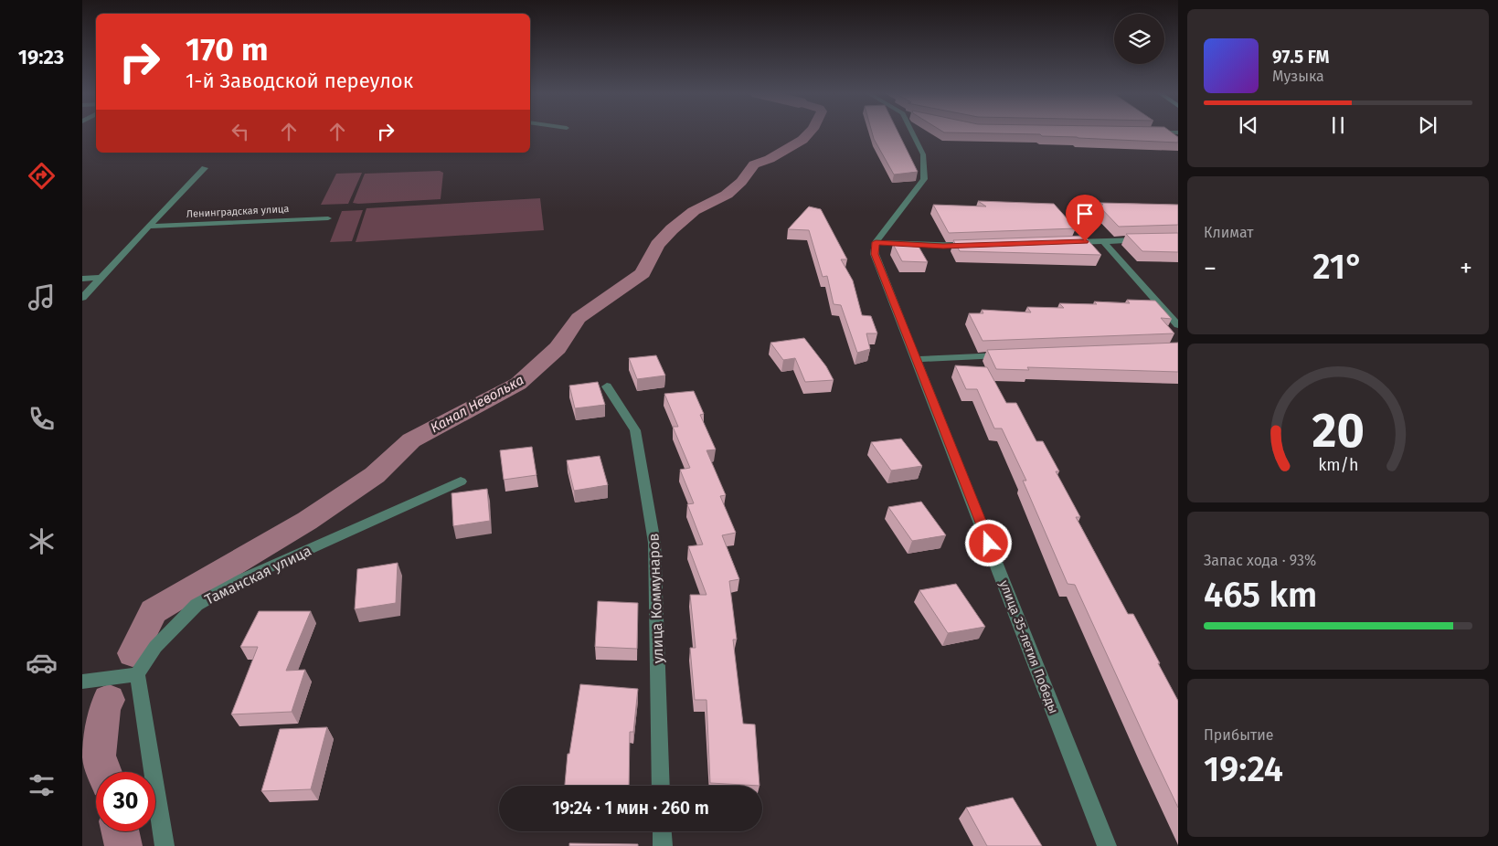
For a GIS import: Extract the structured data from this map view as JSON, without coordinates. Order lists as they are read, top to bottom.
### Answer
{
  "streets": {
    "street": [
      "Ленинградская улица",
      "Таманская улица",
      "улица Коммунаров",
      "улица 35-летия Победы"
    ]
  },
  "water": ["Канал Неволька"],
  "page": {
    "tabs": "19:23",
    "turn": ["170 m", "1-й Заводской переулок"],
    "song": ["97.5 FM", "Музыка"],
    "tile": [
      "Климат",
      ["Запас хода · 93%", "465 km"],
      ["Прибытие", "19:24"]
    ],
    "heat": ["−", "21°", "+"],
    "limit": "30",
    "trip": "19:24 · 1 мин · 260 m",
    "gauge": ["20", "km/h"]
  }
}
